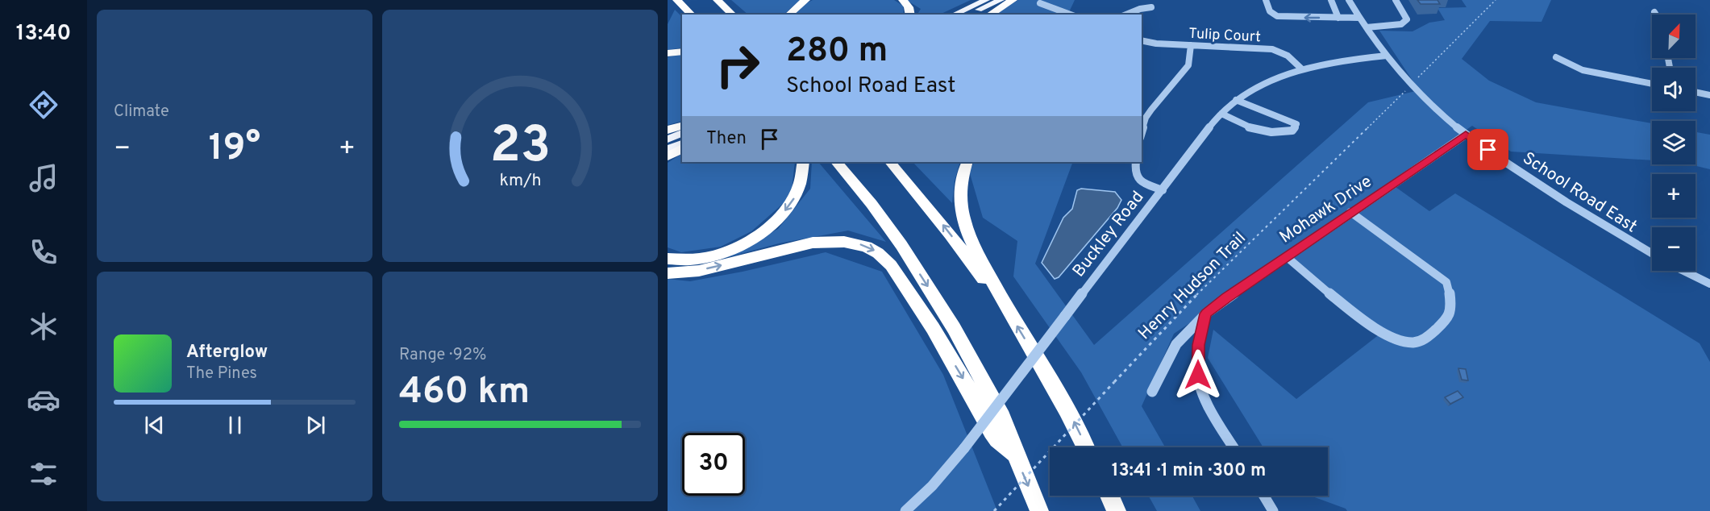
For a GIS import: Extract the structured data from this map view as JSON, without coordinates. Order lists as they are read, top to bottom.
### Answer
{
  "streets": {
    "street": [
      "Tulip Court",
      "School Road East",
      "Mohawk Drive",
      "Buckley Road"
    ],
    "path": ["Henry Hudson Trail"]
  },
  "crossings": [
    ["Tulip Court", "Buckley Road"],
    ["School Road East", "Mohawk Drive"],
    ["School Road East", "Buckley Road"]
  ],
  "north": "top right",
  "page": {
    "tabs": "13:40",
    "tile": [
      "Climate",
      ["Range · 92%", "460 km"]
    ],
    "map_buttons": ["+", "−"],
    "turn": ["280 m", "School Road East"],
    "then": "Then",
    "heat": ["−", "19°", "+"],
    "song": ["Afterglow", "The Pines"],
    "limit": "30",
    "trip": "13:41 · 1 min · 300 m",
    "gauge": ["23", "km/h"]
  }
}
